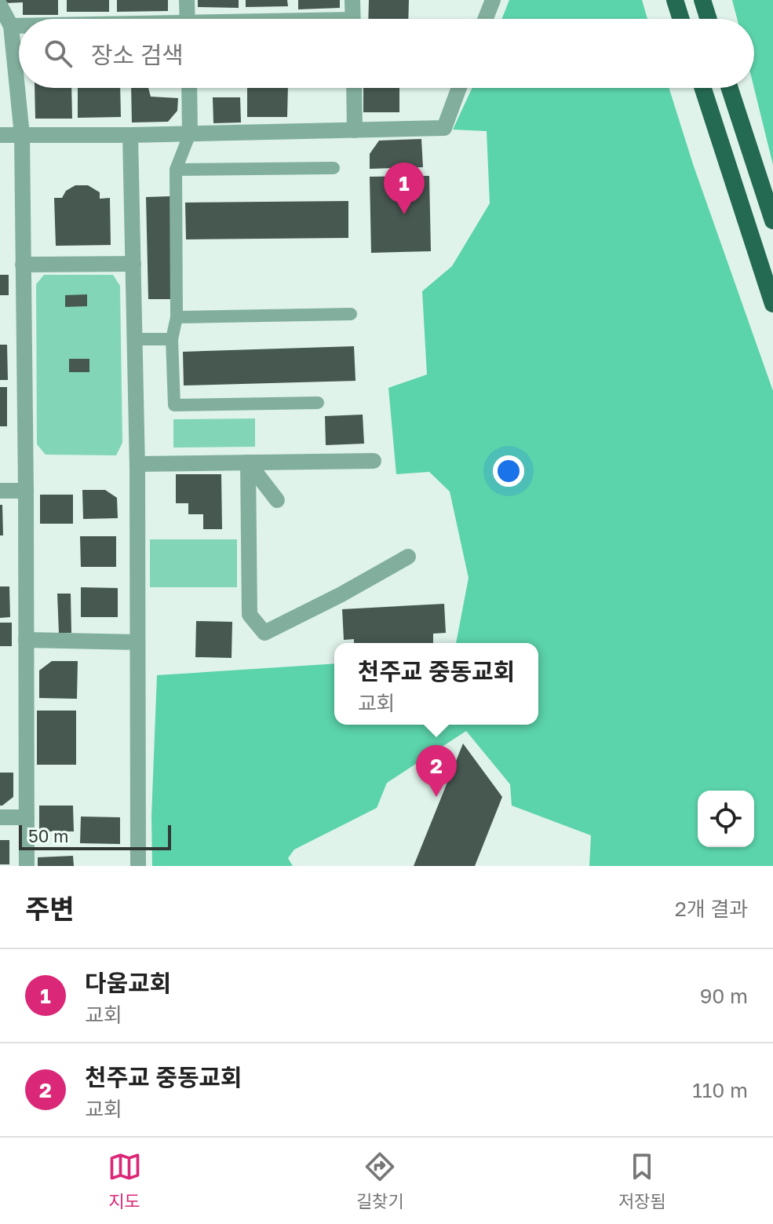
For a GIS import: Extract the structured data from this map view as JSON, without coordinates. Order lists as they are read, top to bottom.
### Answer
{
  "scale_bar": "50 m",
  "page": {
    "search": "장소 검색",
    "pins": ["1", "2"],
    "popup": ["천주교 중동교회", "교회"],
    "scale": "50 m",
    "heading": ["주변", "2개 결과"],
    "list": [
      {
        "mark": "1",
        "name": "다움교회",
        "note": "교회",
        "value": "90 m"
      },
      {
        "mark": "2",
        "name": "천주교 중동교회",
        "note": "교회",
        "value": "110 m"
      }
    ],
    "nav": ["지도", "길찾기", "저장됨"]
  }
}
